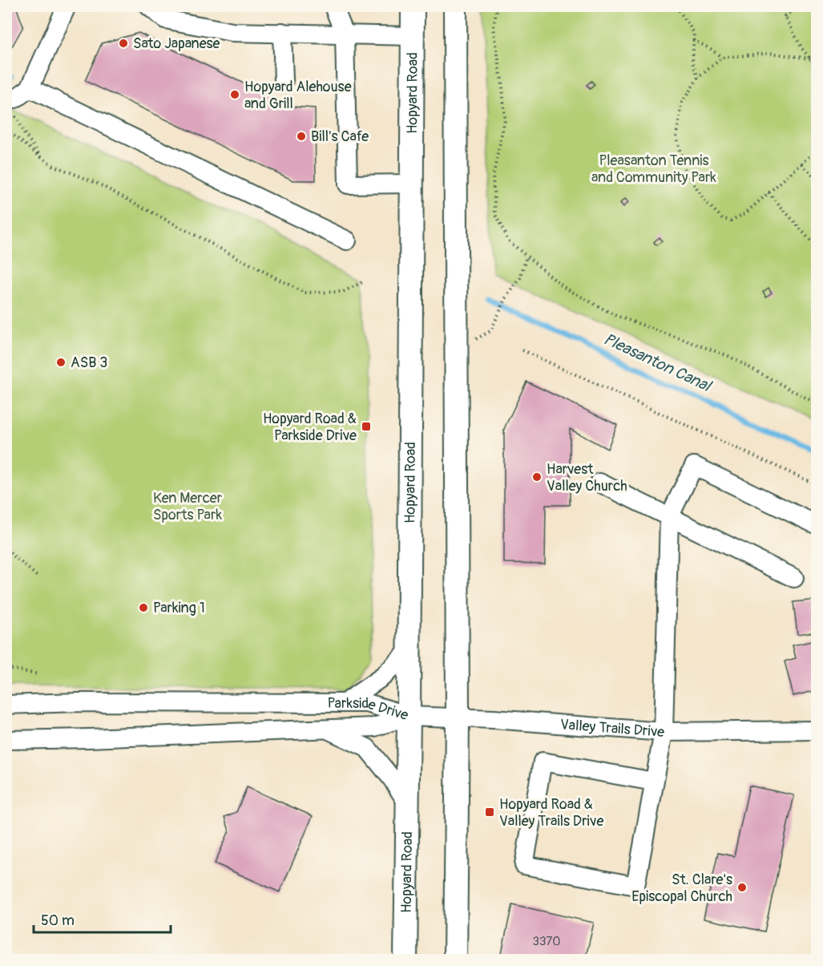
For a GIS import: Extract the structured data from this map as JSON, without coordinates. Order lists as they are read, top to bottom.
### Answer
{
  "streets": {
    "main road": ["Hopyard Road"],
    "street": ["Parkside Drive", "Valley Trails Drive"]
  },
  "crossings": [
    ["Hopyard Road", "Parkside Drive"],
    ["Hopyard Road", "Valley Trails Drive"],
    ["Parkside Drive", "Valley Trails Drive"]
  ],
  "water": ["Pleasanton Canal"],
  "parks": ["Pleasanton Tennis and Community Park", "Ken Mercer Sports Park"],
  "places": {
    "other": [
      "Sato Japanese",
      "Hopyard Alehouse and Grill",
      "Bill's Cafe",
      "ASB 3",
      "Harvest Valley Church",
      "Parking 1",
      "St. Clare's Episcopal Church"
    ],
    "transit": ["Hopyard Road & Parkside Drive", "Hopyard Road & Valley Trails Drive"]
  },
  "house_numbers": ["3370"],
  "scale_bar": "50 m"
}
